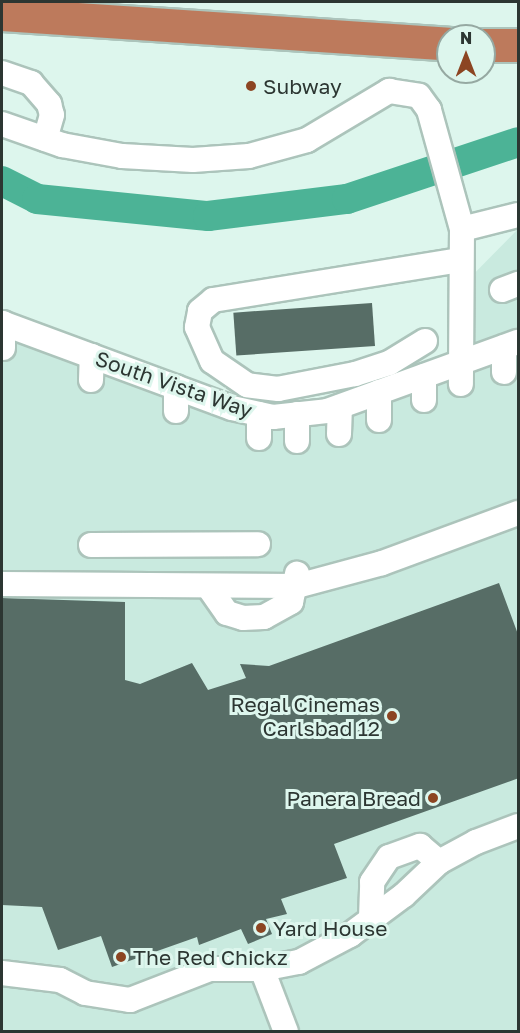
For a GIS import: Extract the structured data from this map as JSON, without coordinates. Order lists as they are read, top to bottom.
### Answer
{
  "streets": {
    "street": ["South Vista Way"]
  },
  "places": [
    "Subway",
    "Regal Cinemas Carlsbad 12",
    "Panera Bread",
    "Yard House",
    "The Red Chickz"
  ],
  "north": "top"
}
